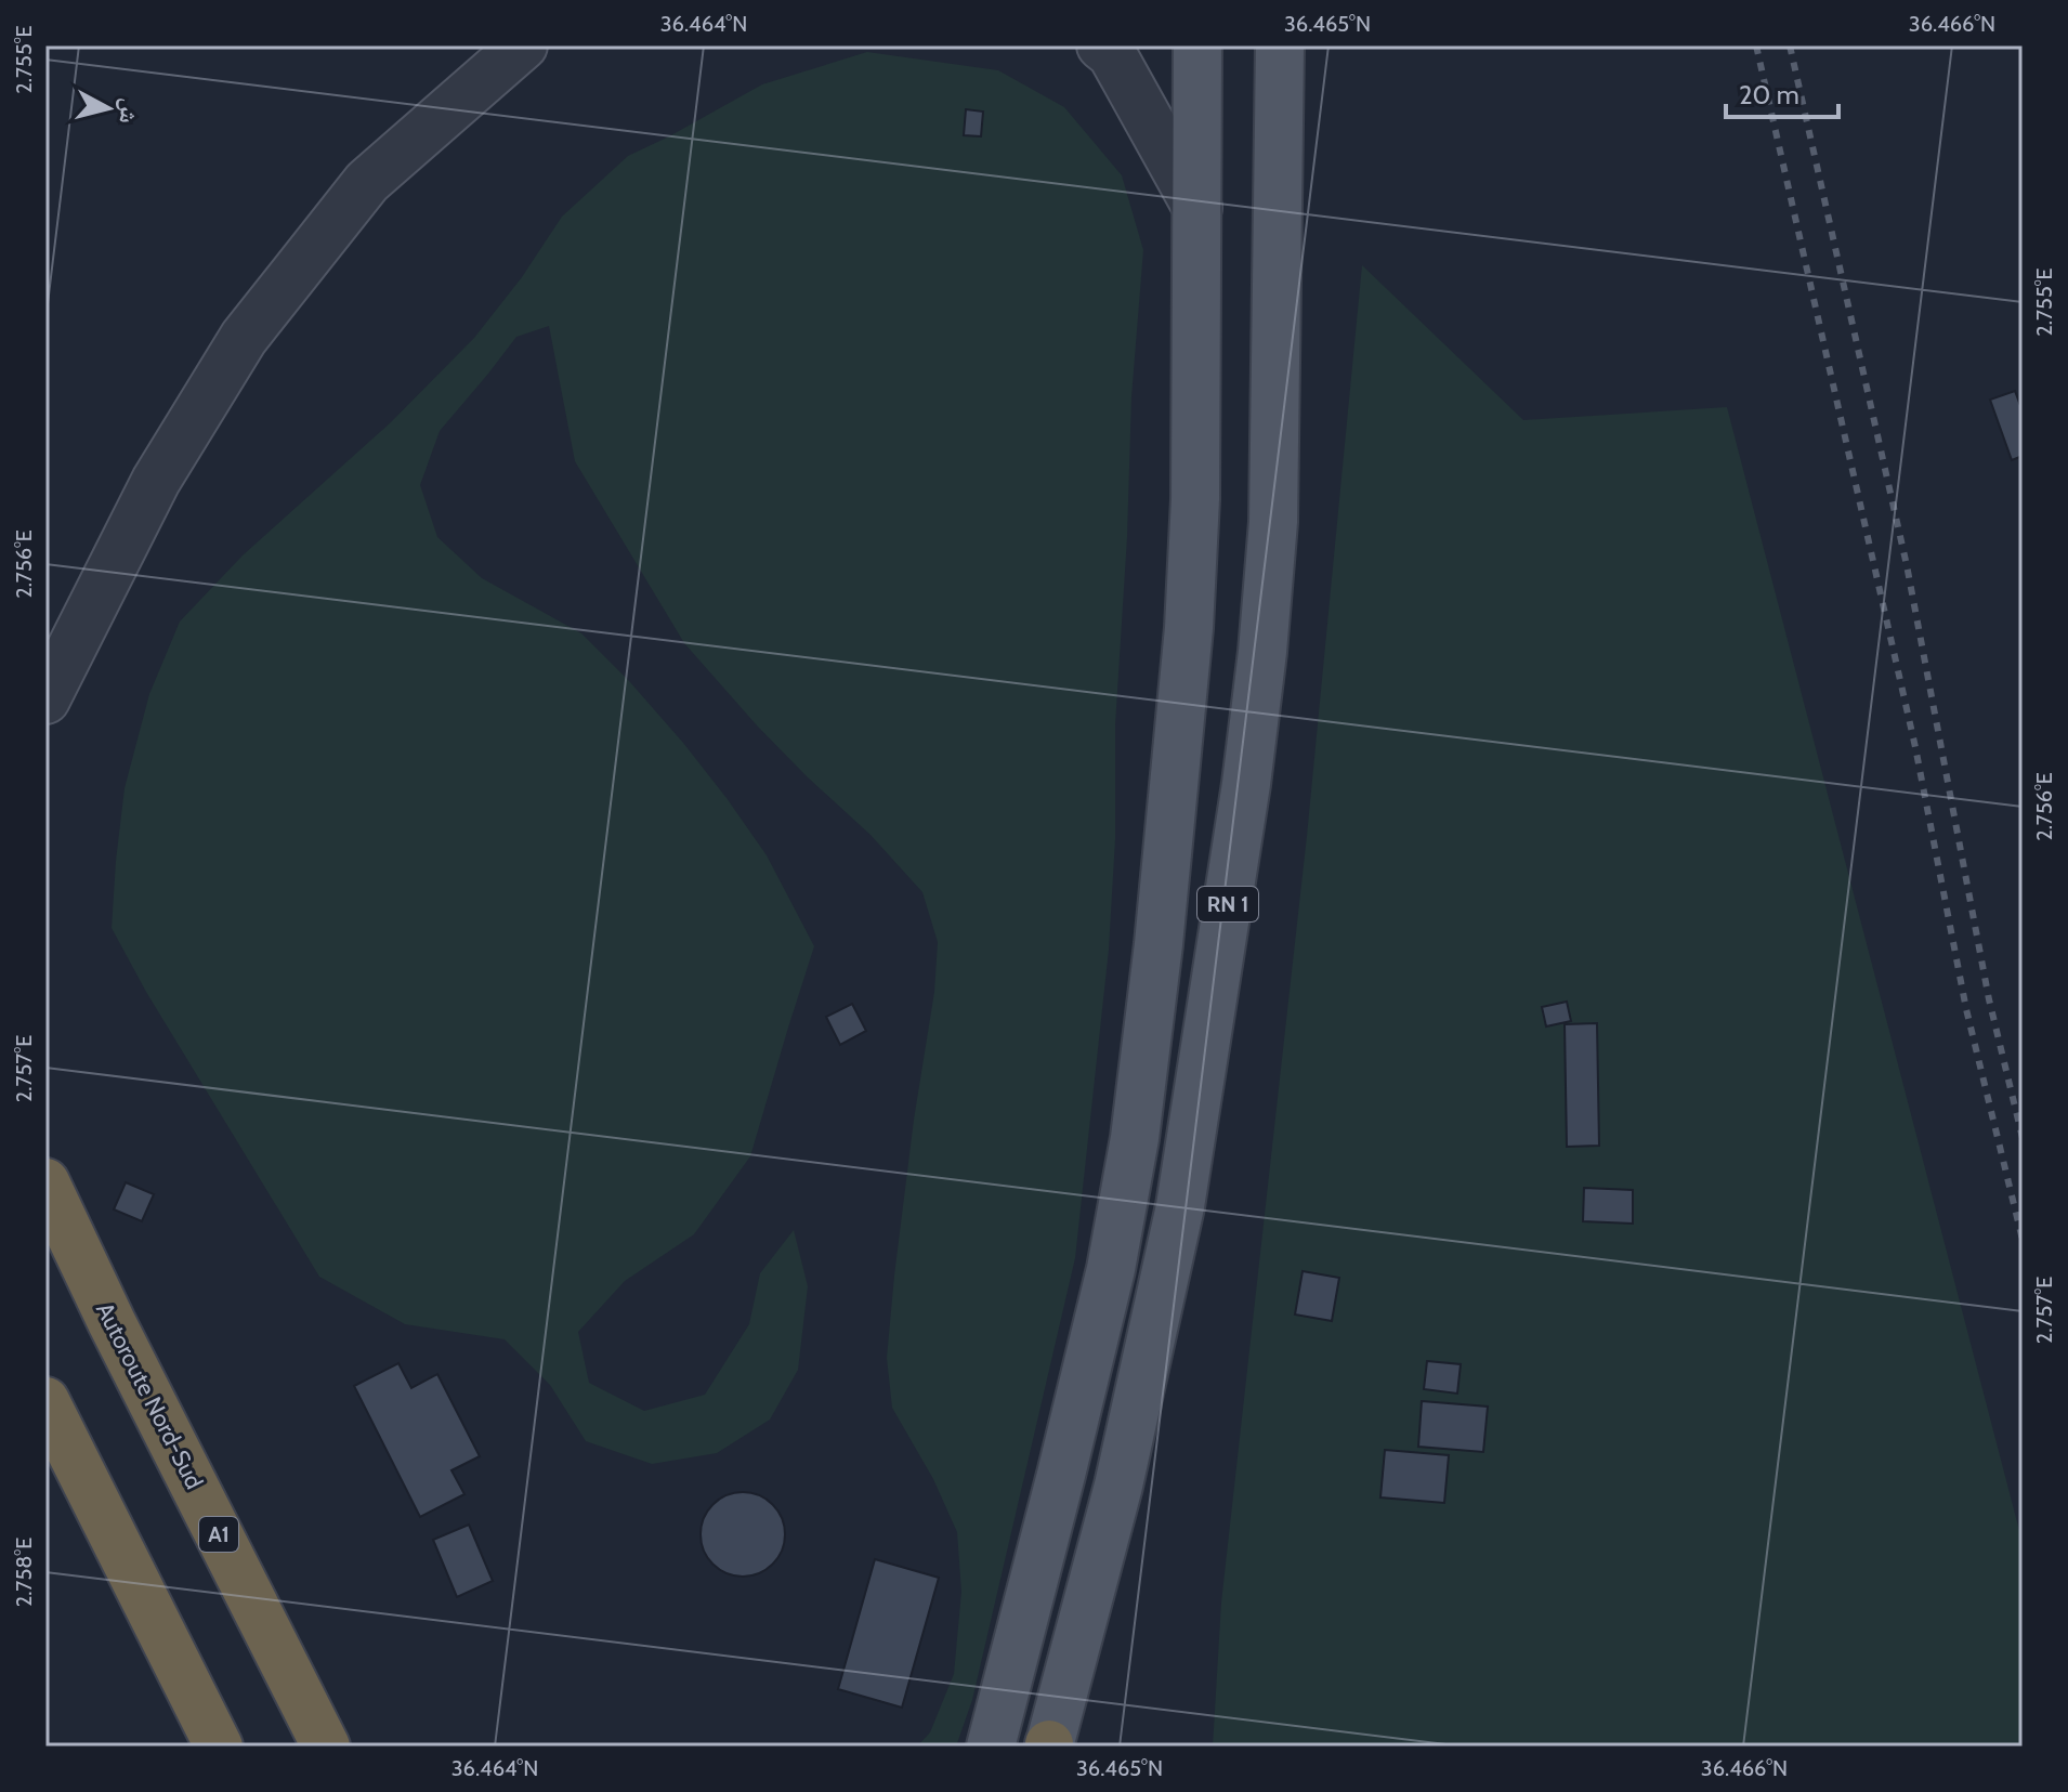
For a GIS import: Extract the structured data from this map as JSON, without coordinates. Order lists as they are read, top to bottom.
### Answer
{
  "streets": {
    "highway": ["Autoroute Nord-Sud", "A1"],
    "main road": ["RN 1"]
  },
  "scale_bar": "20 m",
  "north": "right",
  "coordinates": [
    "36.464°N",
    "36.465°N",
    "36.466°N",
    "2.755°E",
    "2.756°E",
    "2.757°E",
    "2.758°E"
  ]
}
